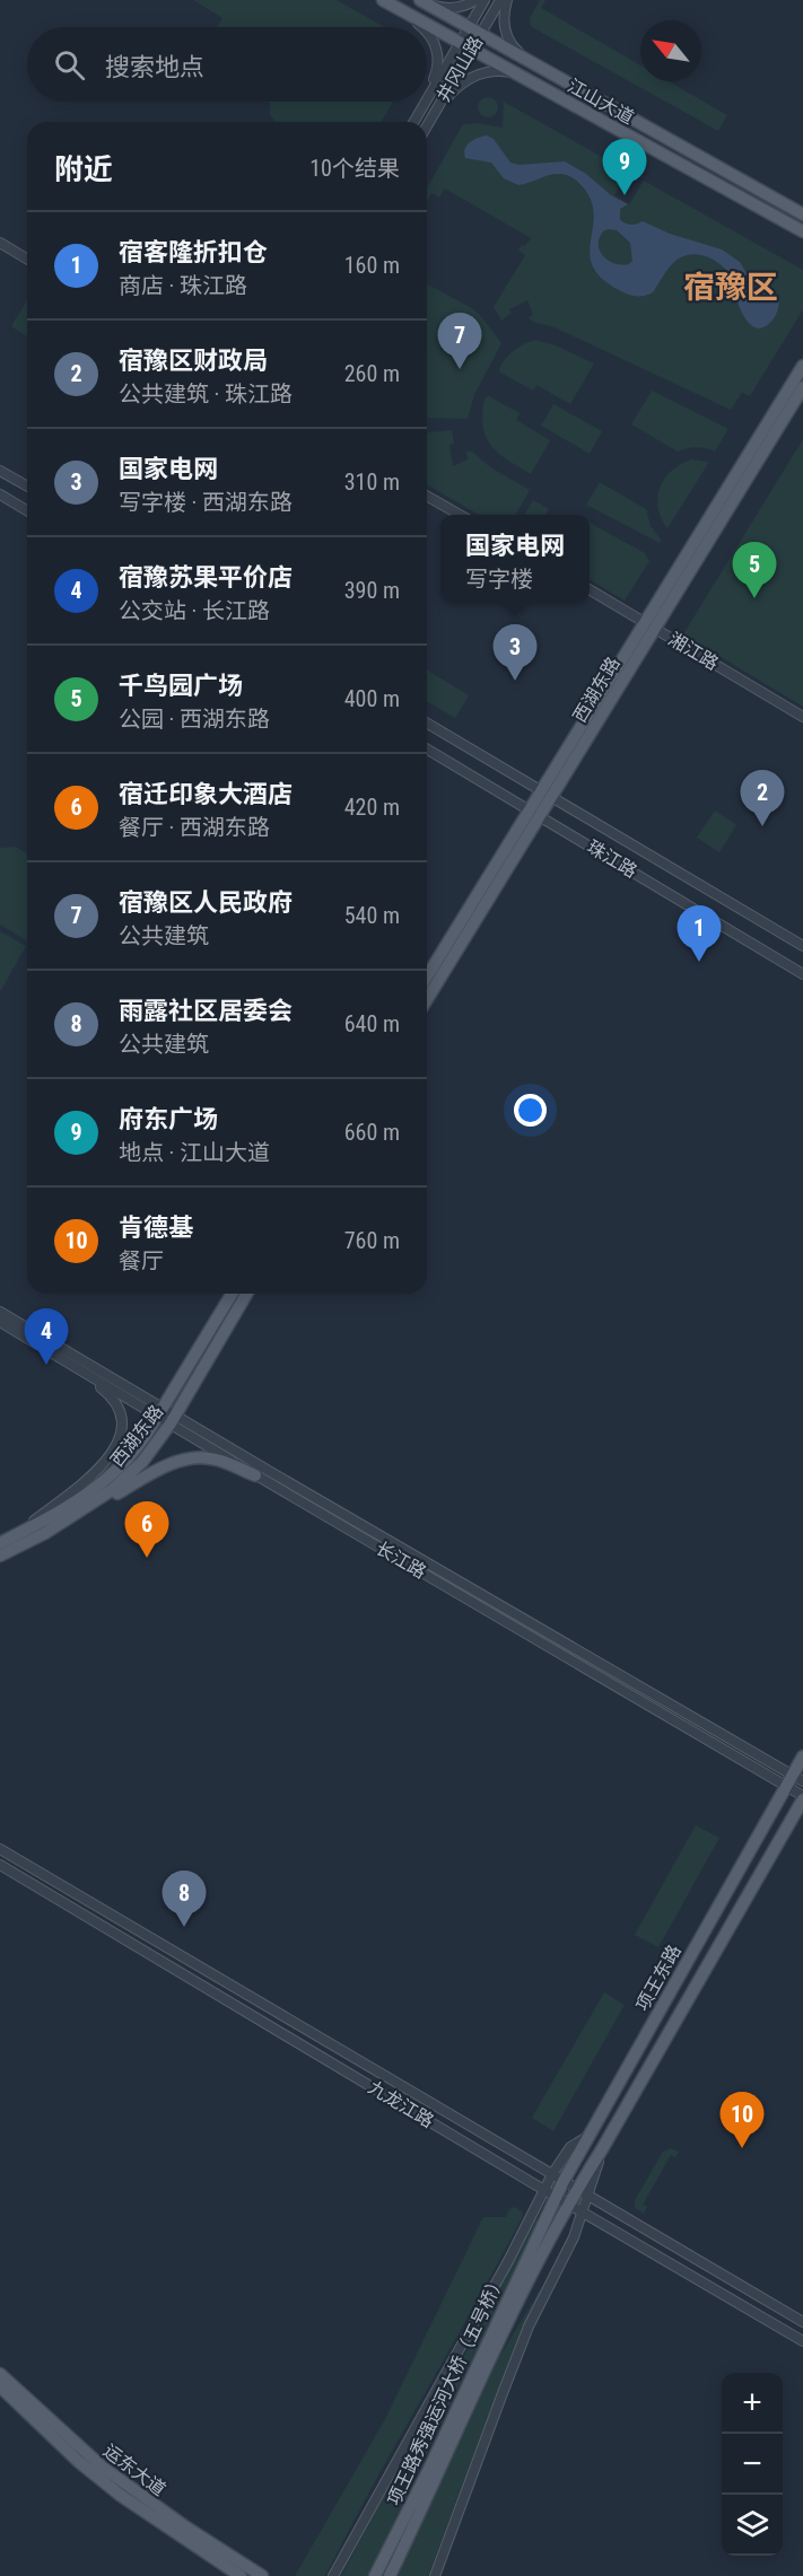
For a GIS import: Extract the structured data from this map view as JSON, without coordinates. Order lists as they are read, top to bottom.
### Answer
{
  "streets": {
    "main road": [
      "江山大道",
      "西湖东路",
      "项王东路",
      "项王路秀强运河大桥（五号桥）",
      "运东大道"
    ],
    "street": [
      "井冈山路",
      "湘江路",
      "珠江路",
      "长江路",
      "九龙江路"
    ]
  },
  "crossings": [
    ["井冈山路", "江山大道"],
    ["湘江路", "西湖东路"],
    ["西湖东路", "珠江路"],
    ["西湖东路", "长江路"],
    ["长江路", "项王东路"],
    ["项王东路", "九龙江路"],
    ["项王东路", "项王路秀强运河大桥（五号桥）"]
  ],
  "districts": ["宿豫区"],
  "north": "top left",
  "page": {
    "search": "搜索地点",
    "heading": ["附近", "10个结果"],
    "pins": [
      "9",
      "7",
      "5",
      "3",
      "2",
      "1",
      "4",
      "6",
      "8",
      "10"
    ],
    "list": [
      {
        "mark": "1",
        "name": "宿客隆折扣仓",
        "note": "商店 · 珠江路",
        "value": "160 m"
      },
      {
        "mark": "2",
        "name": "宿豫区财政局",
        "note": "公共建筑 · 珠江路",
        "value": "260 m"
      },
      {
        "mark": "3",
        "name": "国家电网",
        "note": "写字楼 · 西湖东路",
        "value": "310 m"
      },
      {
        "mark": "4",
        "name": "宿豫苏果平价店",
        "note": "公交站 · 长江路",
        "value": "390 m"
      },
      {
        "mark": "5",
        "name": "千鸟园广场",
        "note": "公园 · 西湖东路",
        "value": "400 m"
      },
      {
        "mark": "6",
        "name": "宿迁印象大酒店",
        "note": "餐厅 · 西湖东路",
        "value": "420 m"
      },
      {
        "mark": "7",
        "name": "宿豫区人民政府",
        "note": "公共建筑",
        "value": "540 m"
      },
      {
        "mark": "8",
        "name": "雨露社区居委会",
        "note": "公共建筑",
        "value": "640 m"
      },
      {
        "mark": "9",
        "name": "府东广场",
        "note": "地点 · 江山大道",
        "value": "660 m"
      },
      {
        "mark": "10",
        "name": "肯德基",
        "note": "餐厅",
        "value": "760 m"
      }
    ],
    "popup": ["国家电网", "写字楼"],
    "map_buttons": ["+", "−"]
  }
}
